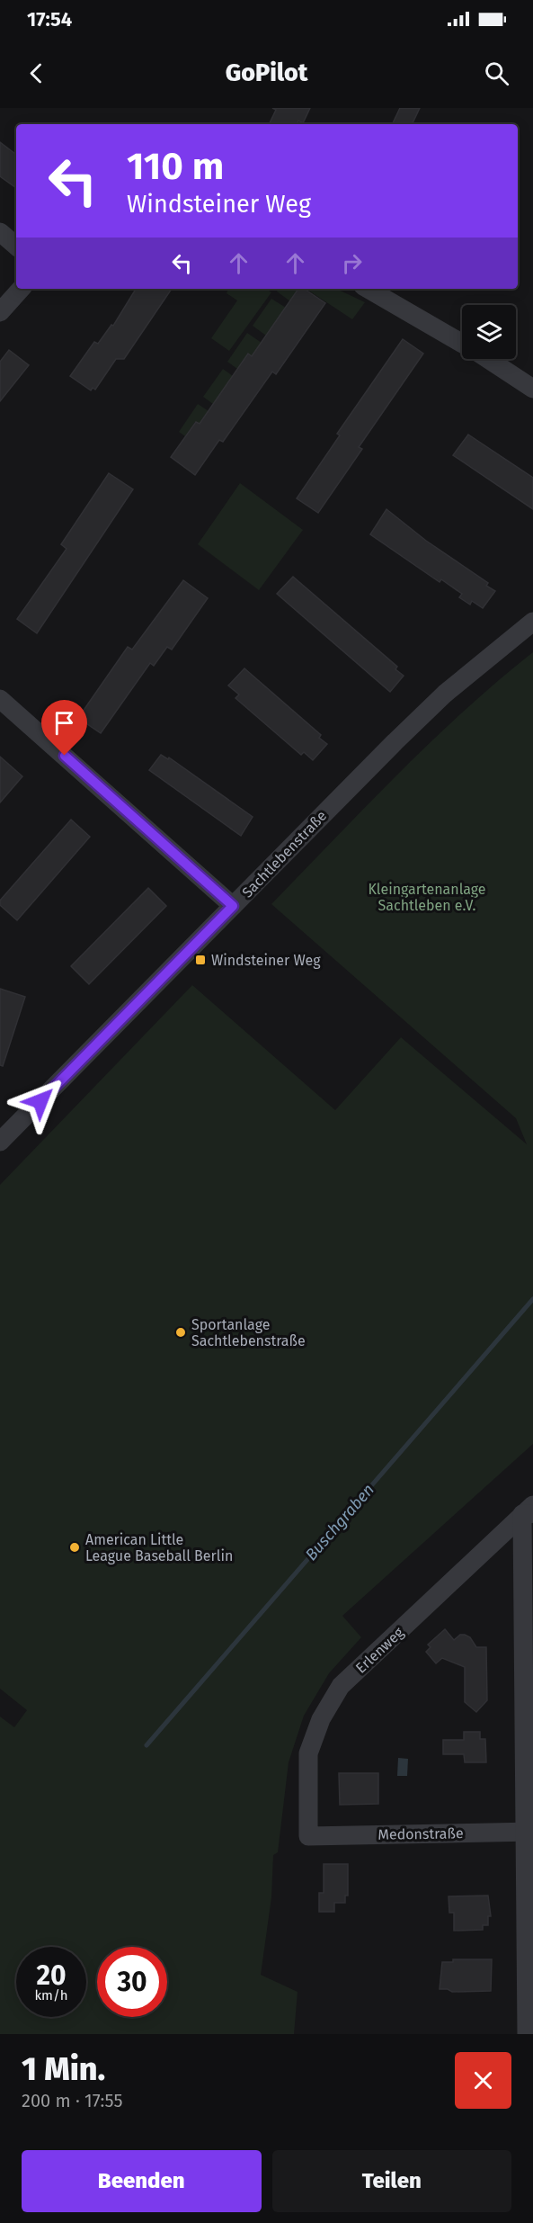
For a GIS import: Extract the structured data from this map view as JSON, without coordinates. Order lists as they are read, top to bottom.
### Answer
{
  "streets": {
    "street": ["Sachtlebenstraße", "Erlenweg", "Medonstraße"]
  },
  "crossings": [
    ["Erlenweg", "Medonstraße"]
  ],
  "water": ["Buschgraben"],
  "parks": ["Kleingartenanlage Sachtleben e.V."],
  "places": {
    "transit": ["Windsteiner Weg"],
    "other": ["Sportanlage Sachtlebenstraße", "American Little League Baseball Berlin"]
  },
  "page": {
    "status": "17:54",
    "header": "GoPilot",
    "turn": ["110 m", "Windsteiner Weg"],
    "speed": "20 km/h",
    "limit": "30",
    "heading": ["1 Min.", "200 m · 17:55"],
    "buttons": ["Beenden", "Teilen"]
  }
}
